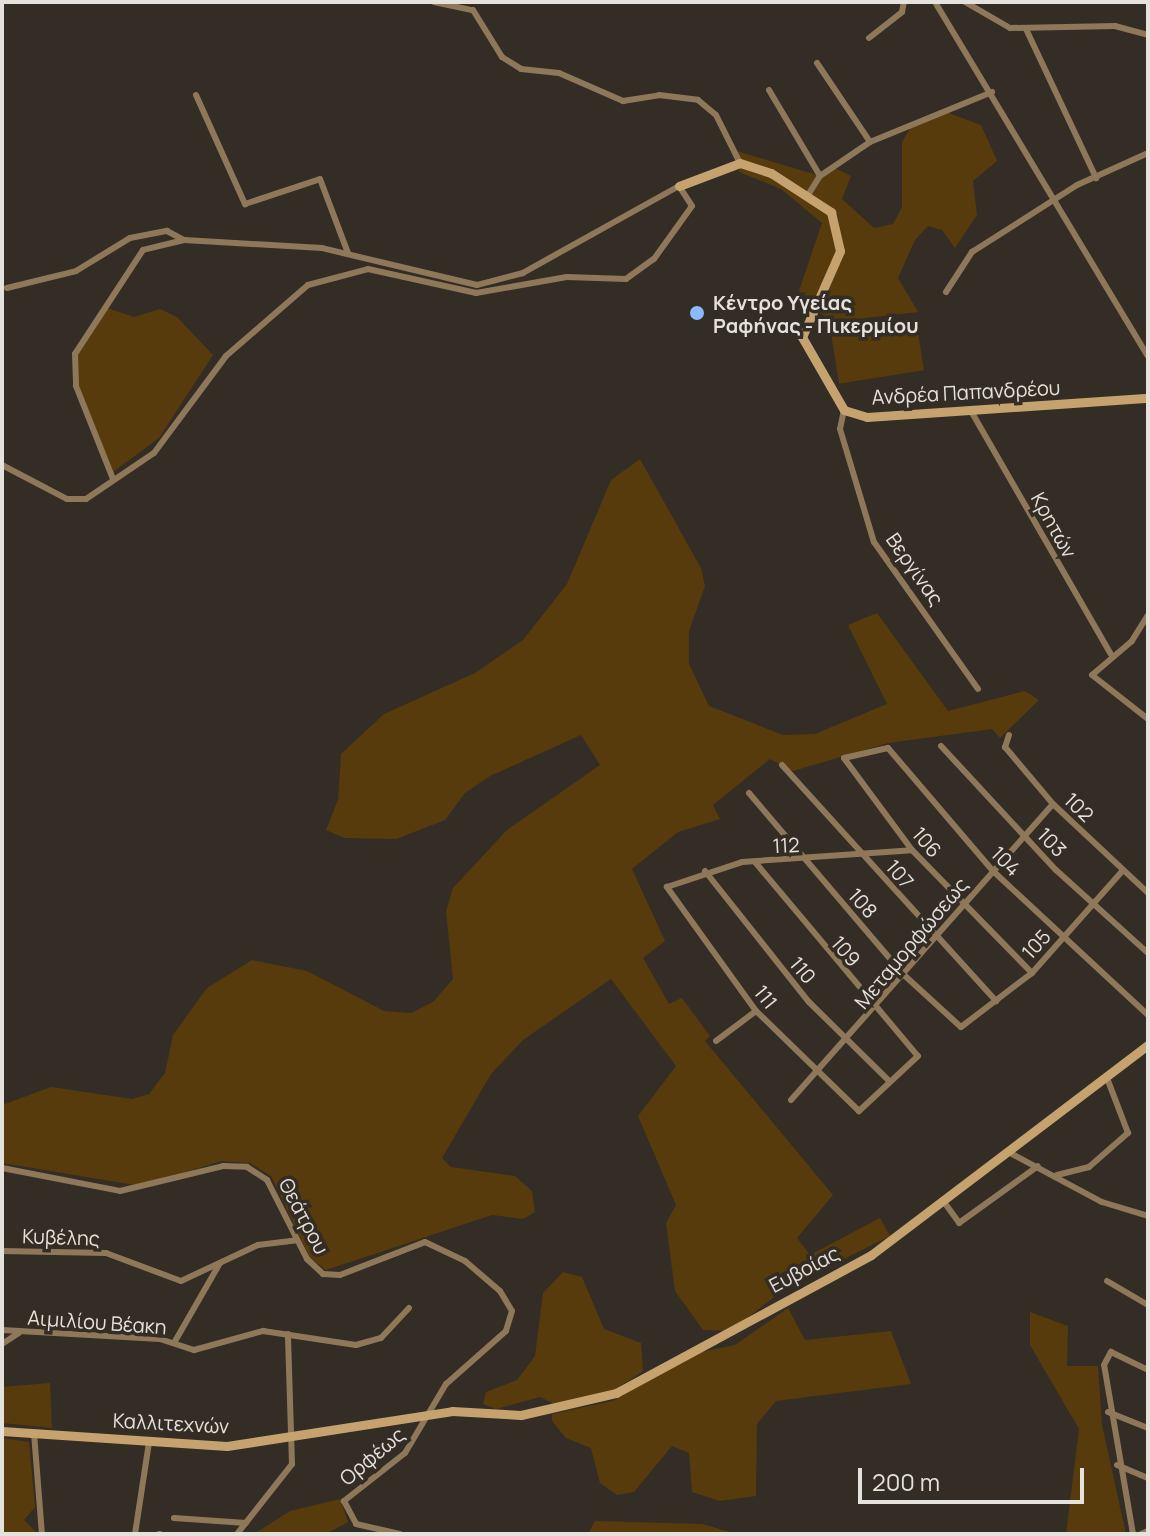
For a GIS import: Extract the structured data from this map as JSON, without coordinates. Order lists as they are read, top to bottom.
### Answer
{
  "streets": {
    "street": [
      "Ανδρέα Παπανδρέου",
      "Κρητών",
      "Βεργίνας",
      "102",
      "106",
      "103",
      "112",
      "104",
      "107",
      "108",
      "Μεταμορφώσεως",
      "105",
      "109",
      "110",
      "111",
      "Θεάτρου",
      "Κυβέλης",
      "Ευβοίας",
      "Αιμιλίου Βέακη",
      "Καλλιτεχνών",
      "Ορφέως"
    ]
  },
  "crossings": [
    ["Ανδρέα Παπανδρέου", "Κρητών"],
    ["Ανδρέα Παπανδρέου", "Βεργίνας"],
    ["102", "Μεταμορφώσεως"],
    ["102", "105"],
    ["106", "112"],
    ["106", "104"],
    ["106", "Μεταμορφώσεως"],
    ["106", "105"],
    ["103", "Μεταμορφώσεως"],
    ["103", "105"],
    ["112", "107"],
    ["112", "108"],
    ["112", "109"],
    ["112", "110"],
    ["112", "111"],
    ["104", "Μεταμορφώσεως"],
    ["104", "105"],
    ["107", "Μεταμορφώσεως"],
    ["107", "105"],
    ["108", "Μεταμορφώσεως"],
    ["108", "105"],
    ["Μεταμορφώσεως", "109"],
    ["Μεταμορφώσεως", "110"],
    ["Μεταμορφώσεως", "111"],
    ["109", "110"],
    ["109", "111"],
    ["110", "111"],
    ["Θεάτρου", "Κυβέλης"],
    ["Θεάτρου", "Ευβοίας"],
    ["Θεάτρου", "Καλλιτεχνών"],
    ["Θεάτρου", "Ορφέως"],
    ["Ευβοίας", "Καλλιτεχνών"],
    ["Ευβοίας", "Ορφέως"],
    ["Καλλιτεχνών", "Ορφέως"]
  ],
  "places": ["Κέντρο Υγείας Ραφήνας - Πικερμίου"],
  "scale_bar": "200 m"
}
